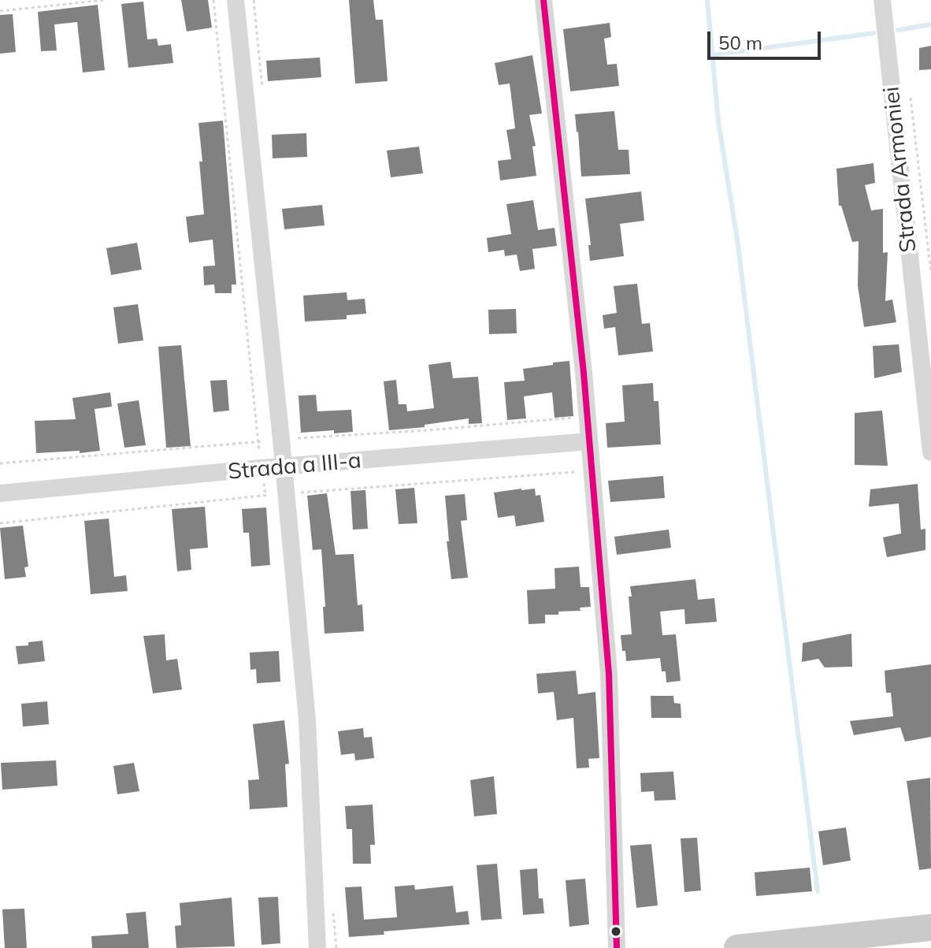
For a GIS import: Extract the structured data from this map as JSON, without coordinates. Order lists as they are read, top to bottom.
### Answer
{
  "streets": {
    "street": ["Strada Armoniei", "Strada a III-a"]
  },
  "scale_bar": "50 m"
}
